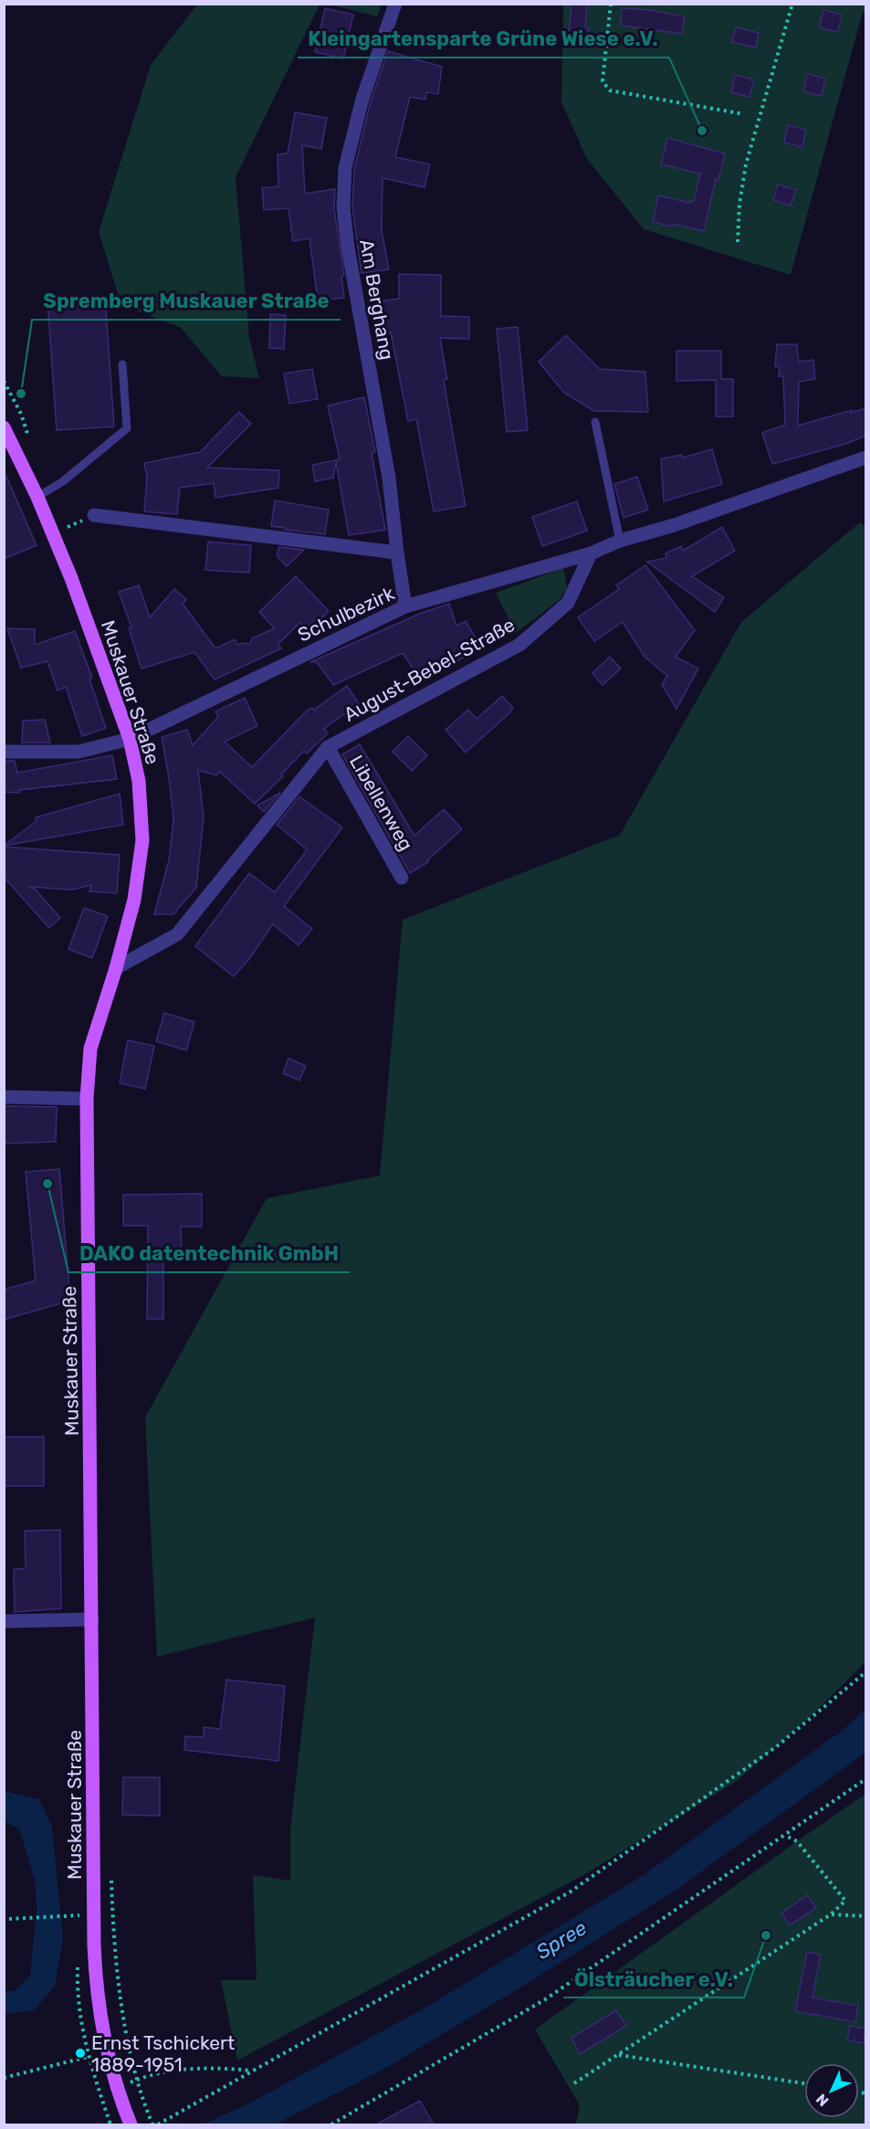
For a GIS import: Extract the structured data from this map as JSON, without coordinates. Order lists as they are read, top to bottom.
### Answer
{
  "streets": {
    "main road": ["Muskauer Straße"],
    "street": [
      "Am Berghang",
      "Schulbezirk",
      "August-Bebel-Straße",
      "Libellenweg"
    ]
  },
  "crossings": [
    ["Am Berghang", "Schulbezirk"],
    ["Schulbezirk", "August-Bebel-Straße"],
    ["Schulbezirk", "Muskauer Straße"],
    ["August-Bebel-Straße", "Muskauer Straße"],
    ["August-Bebel-Straße", "Libellenweg"]
  ],
  "water": ["Spree"],
  "places": [
    "Kleingartensparte Grüne Wiese e.V.",
    "Spremberg Muskauer Straße",
    "DAKO datentechnik GmbH",
    "Ölsträucher e.V.",
    "Ernst Tschickert 1889-1951"
  ],
  "north": "bottom left"
}
